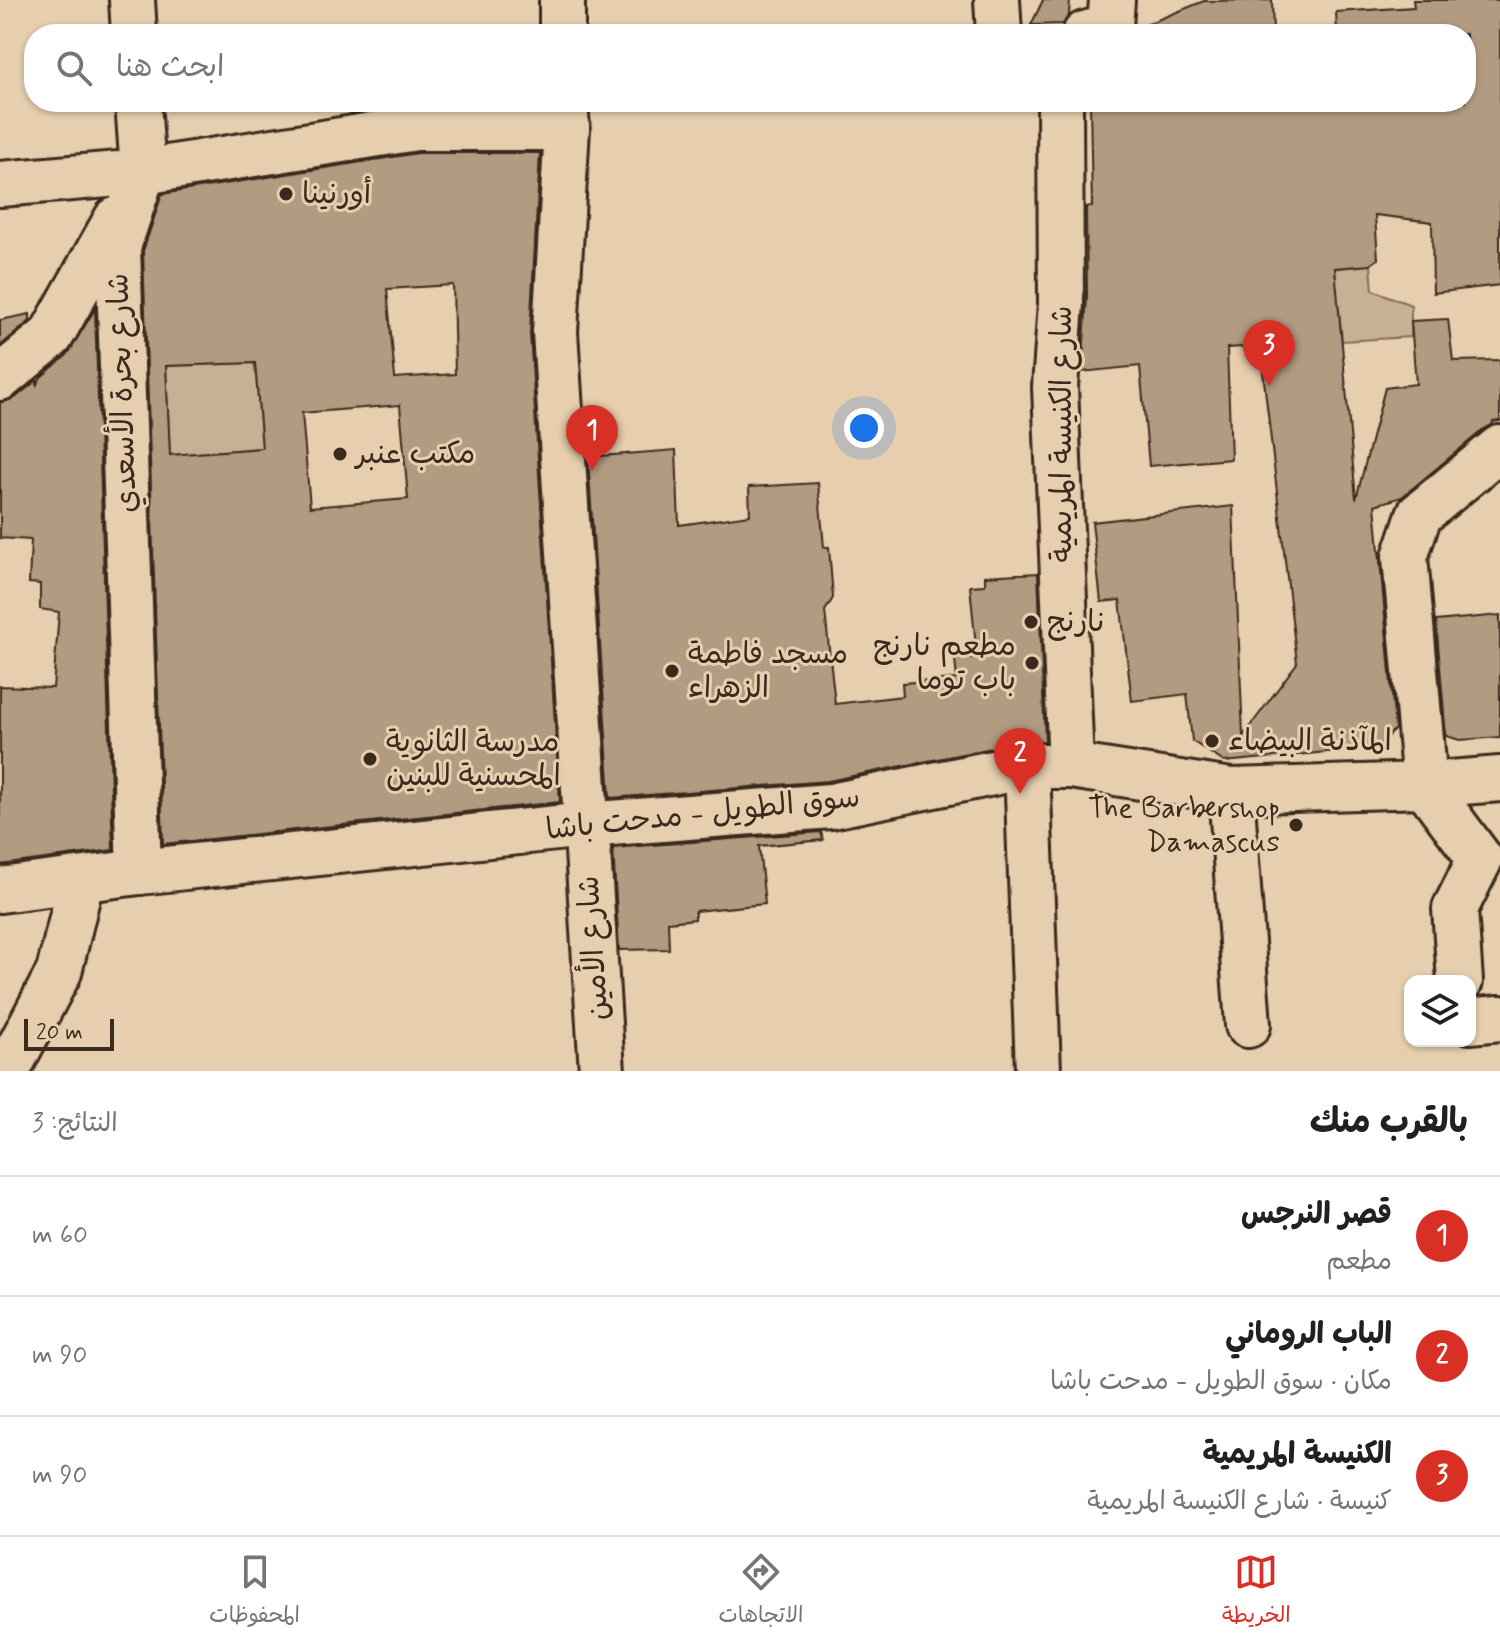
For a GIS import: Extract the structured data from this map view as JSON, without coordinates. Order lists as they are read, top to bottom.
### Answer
{
  "streets": {
    "street": [
      "شارع بحرة الأسعدي",
      "شارع الكنيسة المريمية",
      "سوق الطويل - مدحت باشا",
      "شارع الأمين"
    ]
  },
  "crossings": [
    ["شارع بحرة الأسعدي", "سوق الطويل - مدحت باشا"],
    ["شارع الكنيسة المريمية", "سوق الطويل - مدحت باشا"],
    ["سوق الطويل - مدحت باشا", "شارع الأمين"]
  ],
  "places": [
    "أورنينا",
    "مكتب عنبر",
    "نارنج",
    "مطعم نارنج باب توما",
    "مسجد فاطمة الزهراء",
    "المآذنة البيضاء",
    "مدرسة الثانوية المحسنية للبنين",
    "The Barbershop Damascus"
  ],
  "scale_bar": "20 m",
  "page": {
    "search": "ابحث هنا",
    "pins": ["3", "1", "2"],
    "scale": "20 m",
    "heading": ["بالقرب منك", "النتائج: 3"],
    "list": [
      {
        "mark": "1",
        "name": "قصر النرجس",
        "note": "مطعم",
        "value": "60 m"
      },
      {
        "mark": "2",
        "name": "الباب الروماني",
        "note": "مكان · سوق الطويل - مدحت باشا",
        "value": "90 m"
      },
      {
        "mark": "3",
        "name": "الكنيسة المريمية",
        "note": "كنيسة · شارع الكنيسة المريمية",
        "value": "90 m"
      }
    ],
    "nav": ["الخريطة", "الاتجاهات", "المحفوظات"]
  }
}
